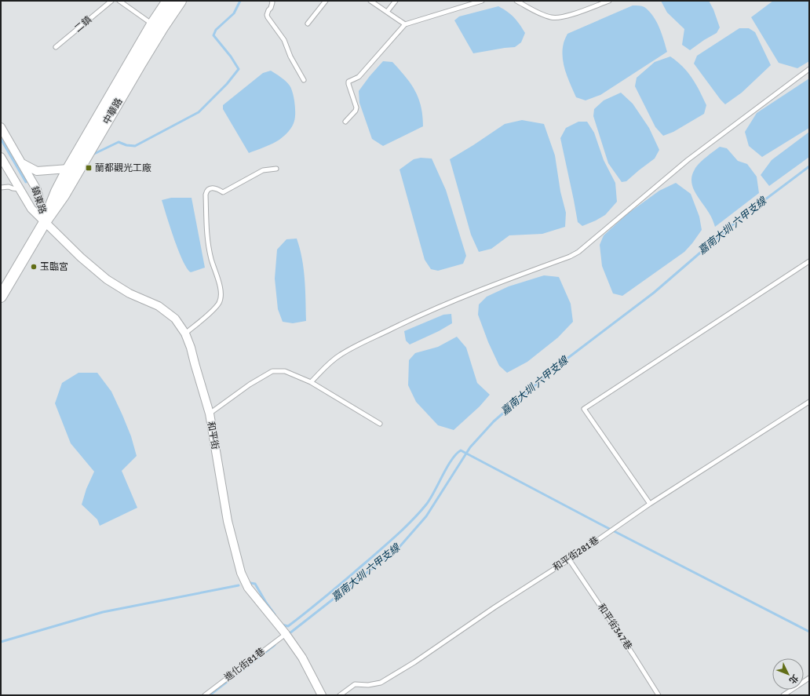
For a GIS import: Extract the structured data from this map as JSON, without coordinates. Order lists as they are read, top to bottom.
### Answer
{
  "streets": {
    "street": ["中華路", "鎮東路", "和平街"],
    "lane": [
      "二鎮",
      "和平街281巷",
      "和平街347巷",
      "進化街81巷"
    ]
  },
  "crossings": [
    ["中華路", "鎮東路"],
    ["中華路", "和平街"],
    ["鎮東路", "和平街"],
    ["和平街", "進化街81巷"],
    ["和平街281巷", "和平街347巷"]
  ],
  "water": ["嘉南大圳 六甲支線"],
  "places": {
    "transit": ["蘭都觀光工廠"],
    "other": ["玉臨宮"]
  },
  "north": "bottom right"
}
